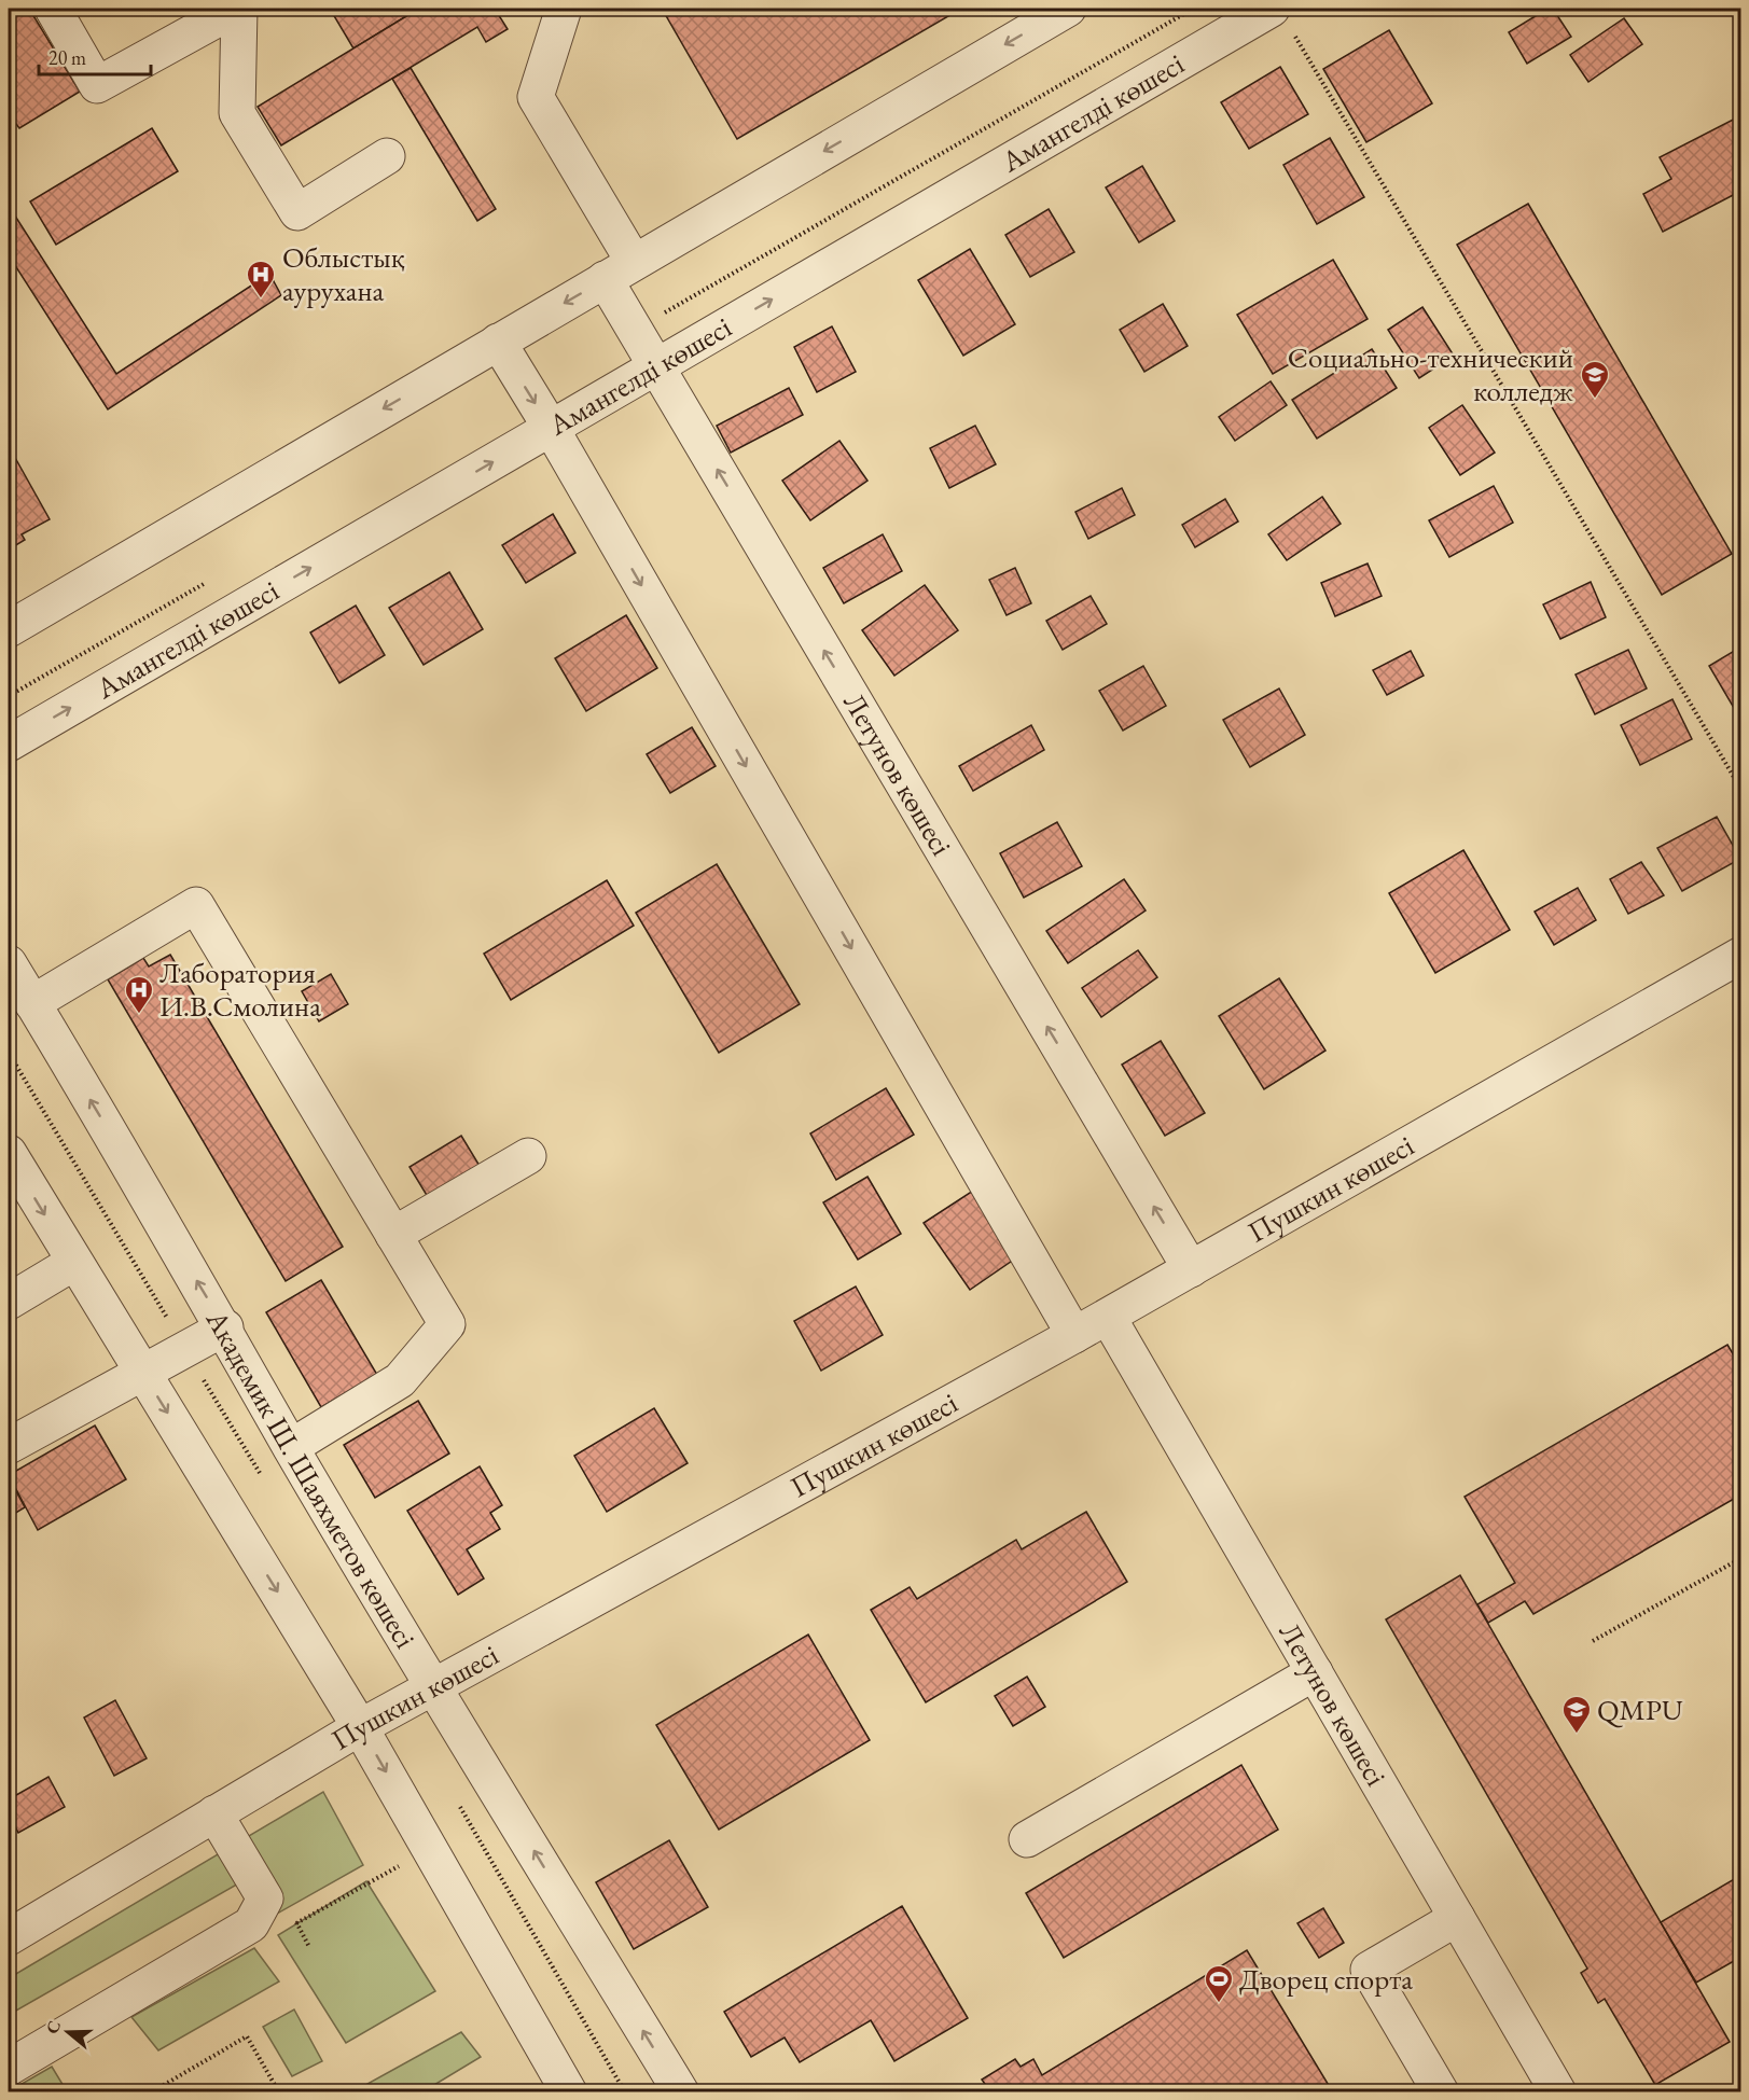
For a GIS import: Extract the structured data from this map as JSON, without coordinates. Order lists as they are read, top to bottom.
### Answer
{
  "streets": {
    "street": [
      "Амангелді көшесі",
      "Летунов көшесі",
      "Пушкин көшесі",
      "Академик Ш. Шаяхметов көшесі"
    ]
  },
  "crossings": [
    ["Амангелді көшесі", "Летунов көшесі"],
    ["Летунов көшесі", "Пушкин көшесі"],
    ["Пушкин көшесі", "Академик Ш. Шаяхметов көшесі"]
  ],
  "places": {
    "hospital": ["Облыстық аурухана", "Лаборатория И.В.Смолина"],
    "school or university": ["Социально-технический колледж", "QMPU"],
    "sports": ["Дворец спорта"]
  },
  "scale_bar": "20 m",
  "north": "left"
}
